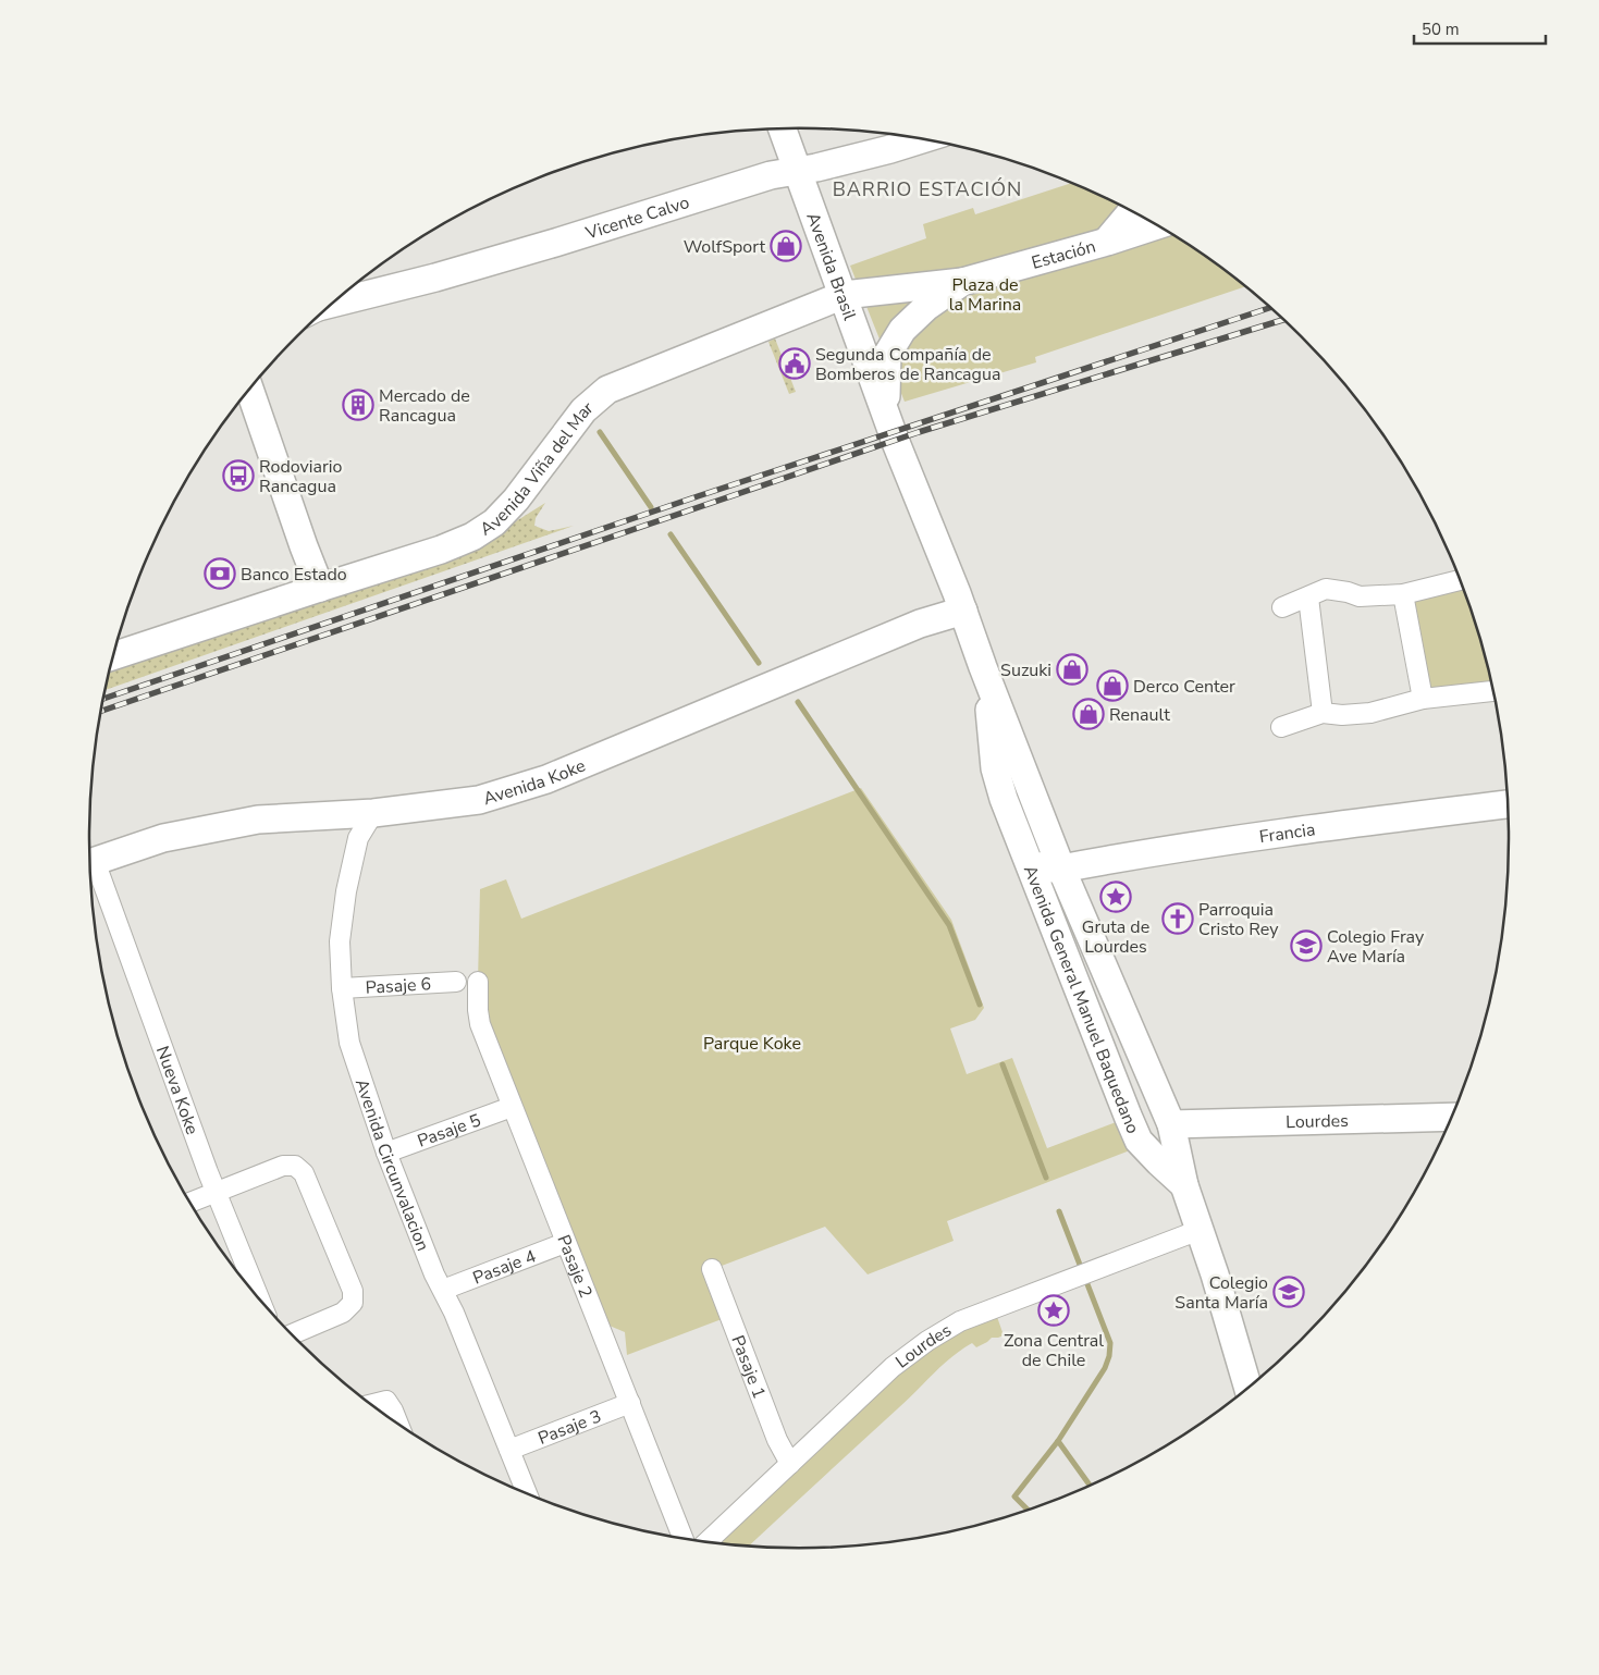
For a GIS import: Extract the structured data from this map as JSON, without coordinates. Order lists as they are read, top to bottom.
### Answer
{
  "streets": {
    "street": [
      "Vicente Calvo",
      "Estación",
      "Avenida Brasil",
      "Avenida Viña del Mar",
      "Avenida Koke",
      "Francia",
      "Pasaje 6",
      "Avenida General Manuel Baquedano",
      "Nueva Koke",
      "Lourdes",
      "Pasaje 5",
      "Avenida Circunvalacion",
      "Pasaje 2",
      "Pasaje 4",
      "Pasaje 1",
      "Pasaje 3"
    ]
  },
  "crossings": [
    ["Vicente Calvo", "Avenida Brasil"],
    ["Estación", "Avenida Brasil"],
    ["Estación", "Avenida Viña del Mar"],
    ["Estación", "Avenida General Manuel Baquedano"],
    ["Avenida Brasil", "Avenida Viña del Mar"],
    ["Avenida Brasil", "Avenida General Manuel Baquedano"],
    ["Avenida Koke", "Avenida General Manuel Baquedano"],
    ["Avenida Koke", "Avenida Circunvalacion"],
    ["Francia", "Avenida General Manuel Baquedano"],
    ["Pasaje 6", "Avenida Circunvalacion"],
    ["Avenida General Manuel Baquedano", "Lourdes"],
    ["Lourdes", "Pasaje 1"],
    ["Pasaje 5", "Avenida Circunvalacion"],
    ["Pasaje 5", "Pasaje 2"],
    ["Avenida Circunvalacion", "Pasaje 4"],
    ["Avenida Circunvalacion", "Pasaje 3"],
    ["Pasaje 2", "Pasaje 4"],
    ["Pasaje 2", "Pasaje 3"]
  ],
  "districts": ["BARRIO ESTACIÓN"],
  "parks": ["Plaza de la Marina", "Parque Koke"],
  "places": {
    "shop": [
      "WolfSport",
      "Suzuki",
      "Derco Center",
      "Renault"
    ],
    "public building": ["Segunda Compañía de Bomberos de Rancagua"],
    "building": ["Mercado de Rancagua"],
    "bus stop": ["Rodoviario Rancagua"],
    "bank": ["Banco Estado"],
    "place": ["Gruta de Lourdes", "Zona Central de Chile"],
    "church": ["Parroquia Cristo Rey"],
    "school or university": ["Colegio Fray Ave María", "Colegio Santa María"]
  },
  "scale_bar": "50 m"
}
